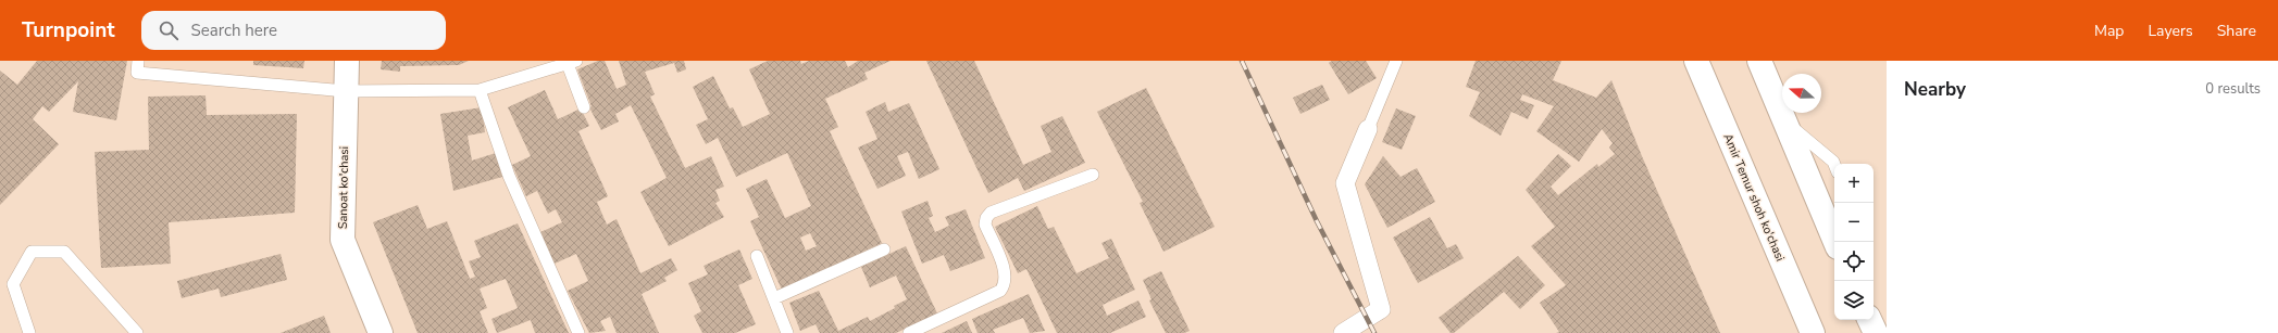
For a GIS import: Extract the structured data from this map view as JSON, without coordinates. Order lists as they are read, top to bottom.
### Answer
{
  "streets": {
    "main road": ["Sanoat ko'chasi", "Amir Temur shoh ko'chasi"]
  },
  "north": "left",
  "page": {
    "header": "Turnpoint",
    "search": "Search here",
    "nav": ["Map", "Layers", "Share"],
    "heading": ["Nearby", "0 results"],
    "map_buttons": ["+", "−"]
  }
}
